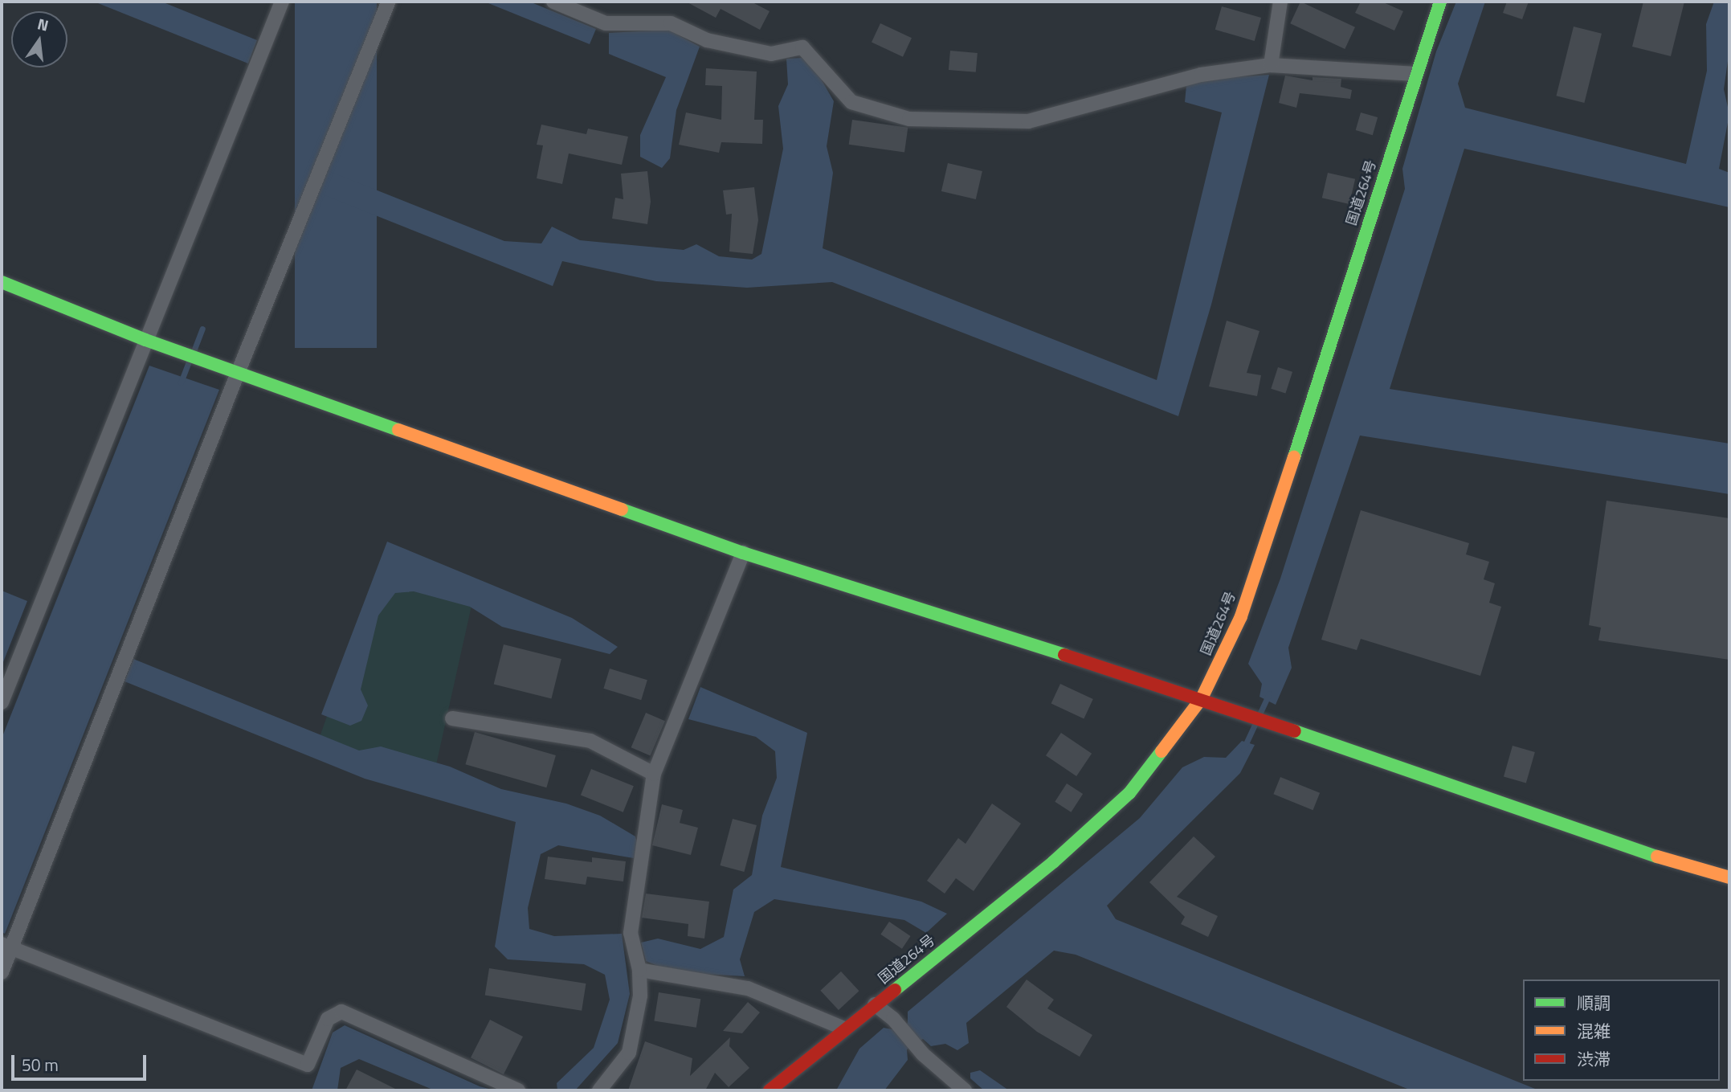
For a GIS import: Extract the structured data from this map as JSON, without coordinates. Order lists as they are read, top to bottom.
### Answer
{
  "streets": {
    "main road": ["国道264号"]
  },
  "legend": ["順調", "混雑", "渋滞"],
  "scale_bar": "50 m",
  "north": "top"
}
